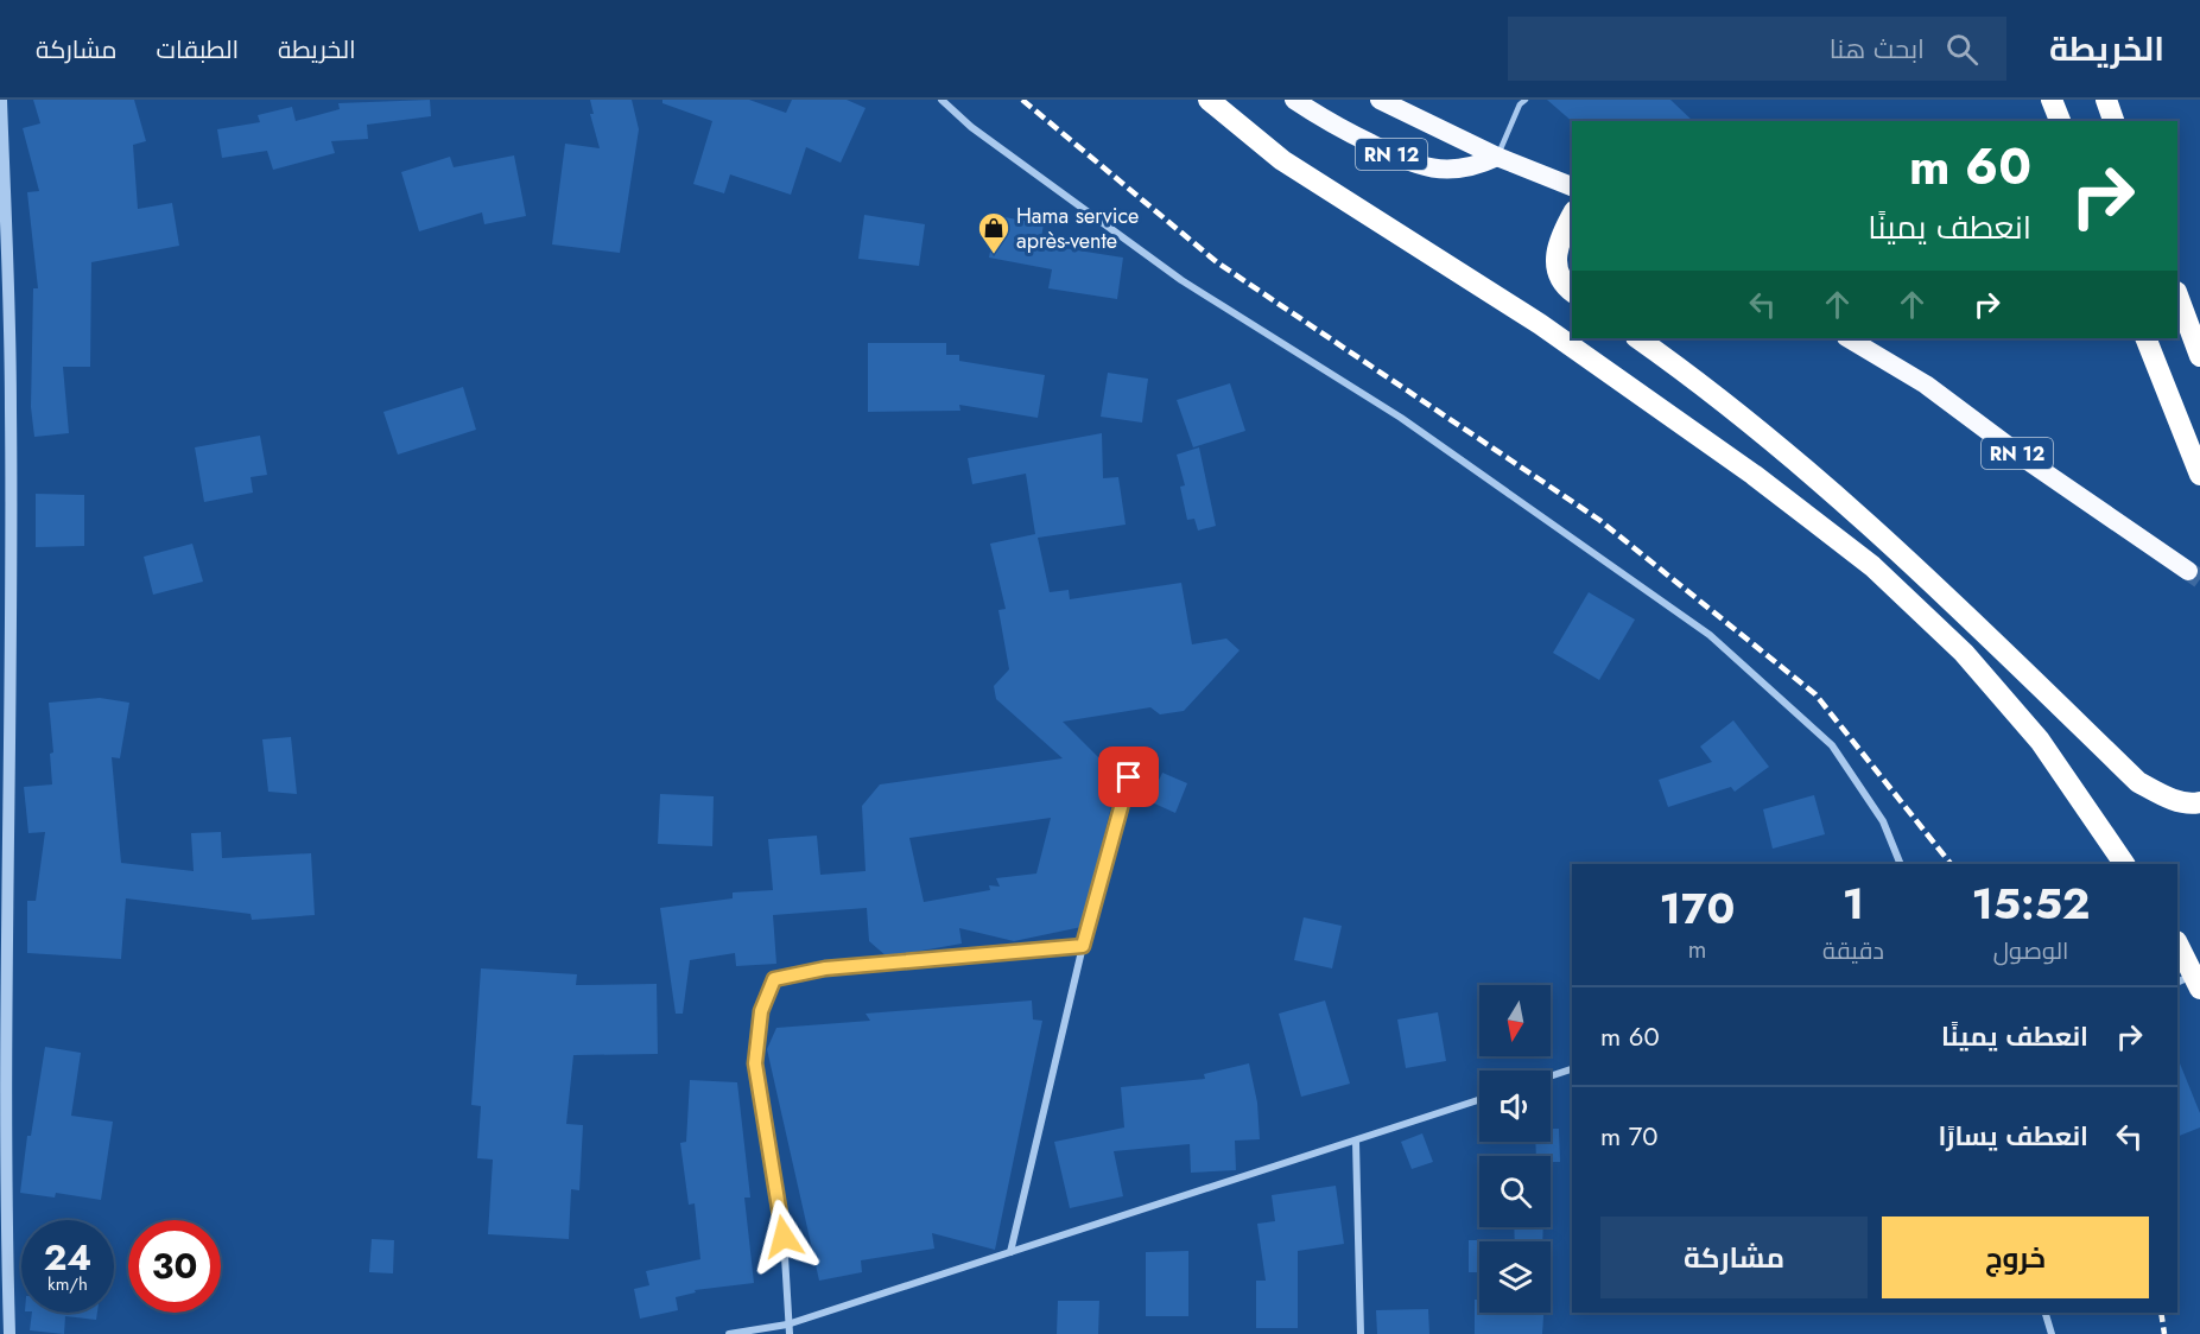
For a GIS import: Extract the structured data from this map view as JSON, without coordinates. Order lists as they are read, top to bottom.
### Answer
{
  "streets": {
    "highway": ["RN 12"]
  },
  "places": {
    "shop": ["Hama service après-vente"]
  },
  "north": "bottom",
  "page": {
    "header": "الخريطة",
    "search": "ابحث هنا",
    "nav": ["الخريطة", "الطبقات", "مشاركة"],
    "turn": ["60 m", "انعطف يمينًا"],
    "eta": [
      "15:52",
      "الوصول",
      "1",
      "دقيقة",
      "170",
      "m"
    ],
    "list": [
      {
        "name": "انعطف يمينًا",
        "value": "60 m"
      },
      {
        "name": "انعطف يسارًا",
        "value": "70 m"
      }
    ],
    "buttons": ["خروج", "مشاركة"],
    "speed": "24 km/h",
    "limit": "30"
  }
}
